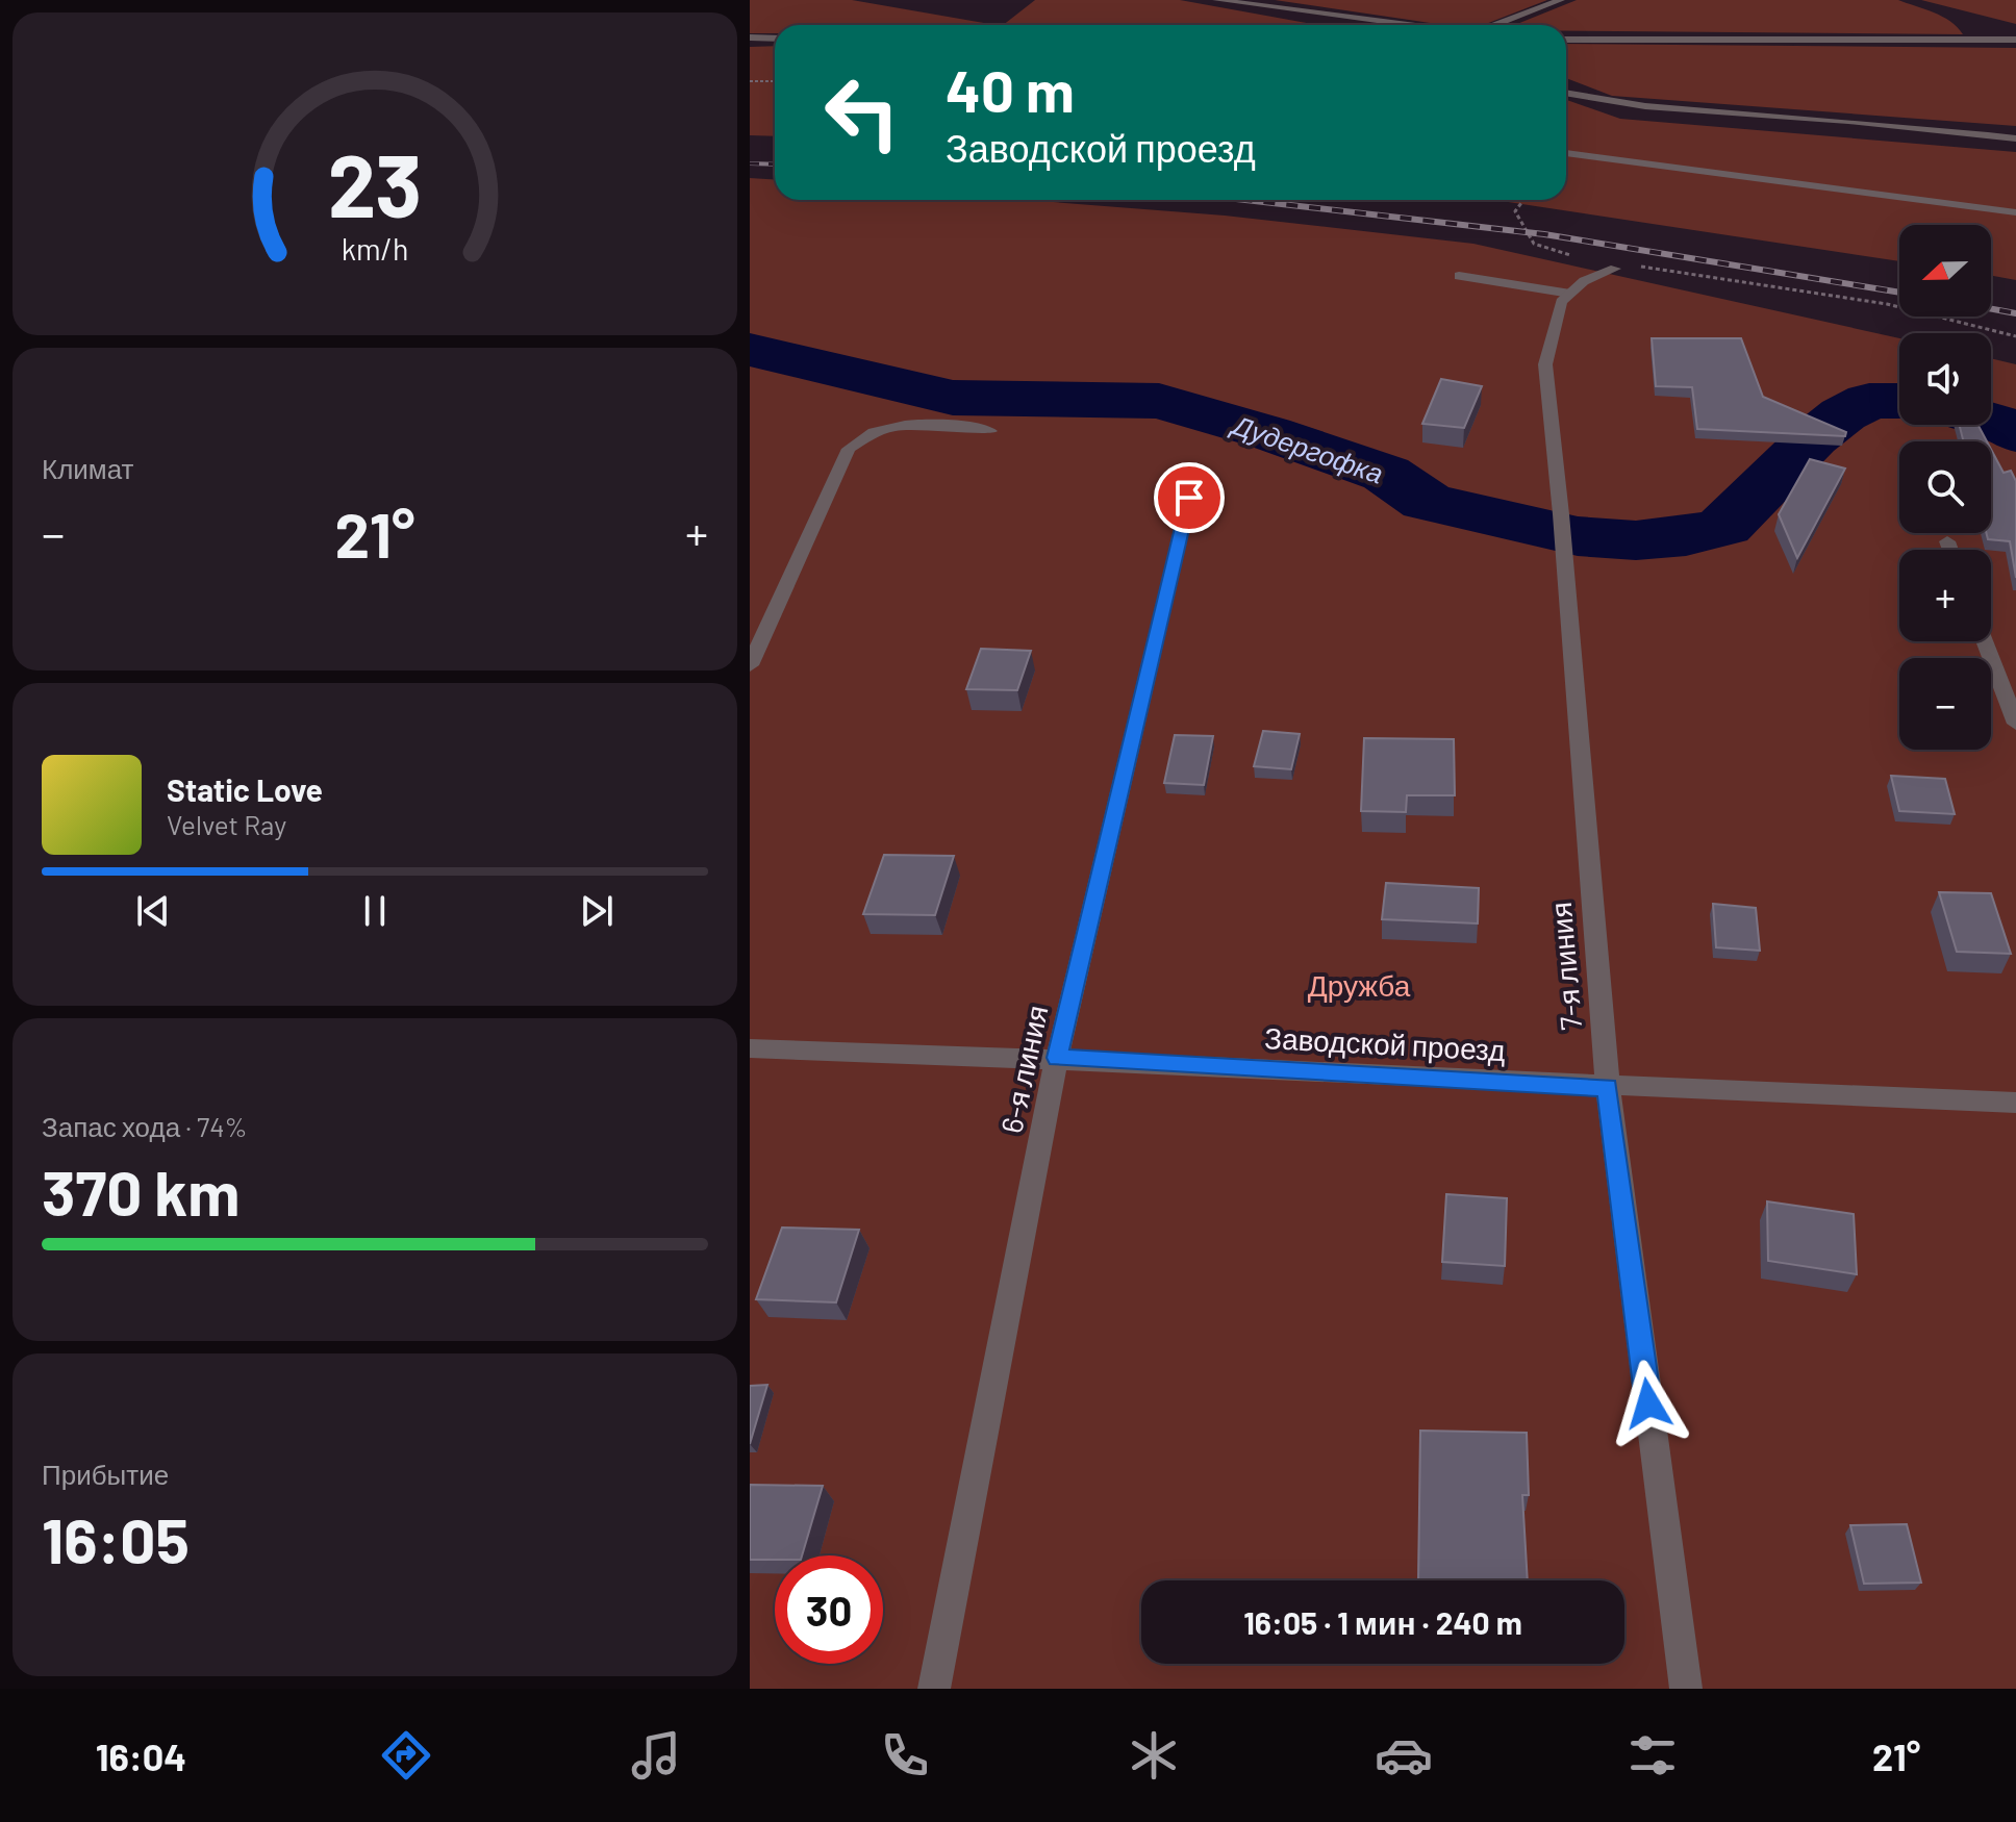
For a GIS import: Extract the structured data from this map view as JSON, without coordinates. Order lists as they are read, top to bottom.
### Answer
{
  "streets": {
    "street": ["7-я линия", "Заводской проезд", "6-я линия"]
  },
  "crossings": [
    ["7-я линия", "Заводской проезд"],
    ["Заводской проезд", "6-я линия"]
  ],
  "water": ["Дудергофка"],
  "parks": ["Дружба"],
  "north": "left",
  "page": {
    "turn": ["40 m", "Заводской проезд"],
    "map_buttons": ["+", "−"],
    "tile": [
      "Климат",
      ["Запас хода · 74%", "370 km"],
      ["Прибытие", "16:05"]
    ],
    "heat": ["−", "21°", "+"],
    "song": ["Static Love", "Velvet Ray"],
    "limit": "30",
    "trip": "16:05 · 1 мин · 240 m",
    "tabs": ["16:04", "21°"],
    "gauge": ["23", "km/h"]
  }
}
